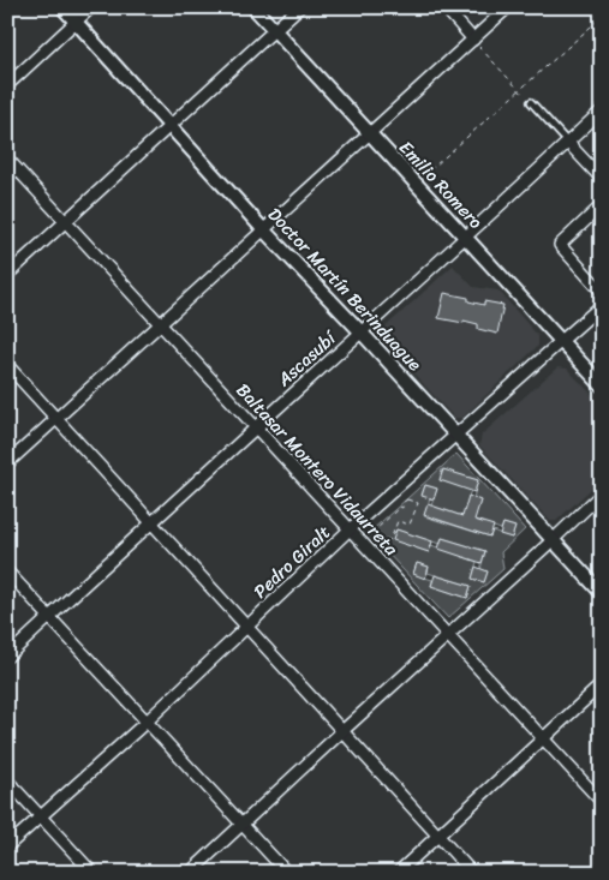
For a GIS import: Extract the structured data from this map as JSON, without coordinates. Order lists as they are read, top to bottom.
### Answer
{
  "streets": {
    "street": [
      "Emilio Romero",
      "Doctor Martín Berinduague",
      "Ascasubí",
      "Baltasar Montero Vidaurreta",
      "Pedro Giralt"
    ]
  },
  "crossings": [
    ["Emilio Romero", "Ascasubí"],
    ["Emilio Romero", "Pedro Giralt"],
    ["Doctor Martín Berinduague", "Ascasubí"],
    ["Doctor Martín Berinduague", "Pedro Giralt"],
    ["Ascasubí", "Baltasar Montero Vidaurreta"],
    ["Baltasar Montero Vidaurreta", "Pedro Giralt"]
  ]
}
